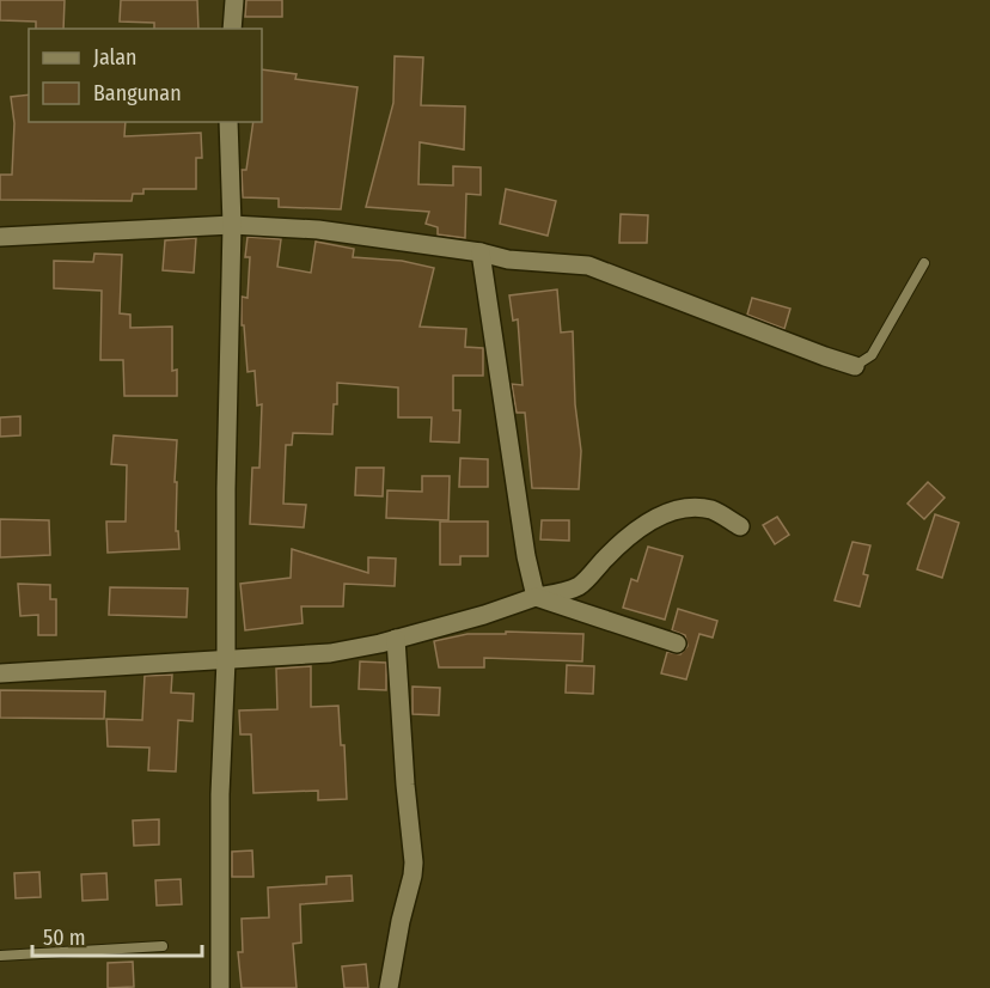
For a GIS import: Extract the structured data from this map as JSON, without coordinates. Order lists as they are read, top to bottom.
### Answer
{
  "legend": ["Jalan", "Bangunan"],
  "scale_bar": "50 m"
}
